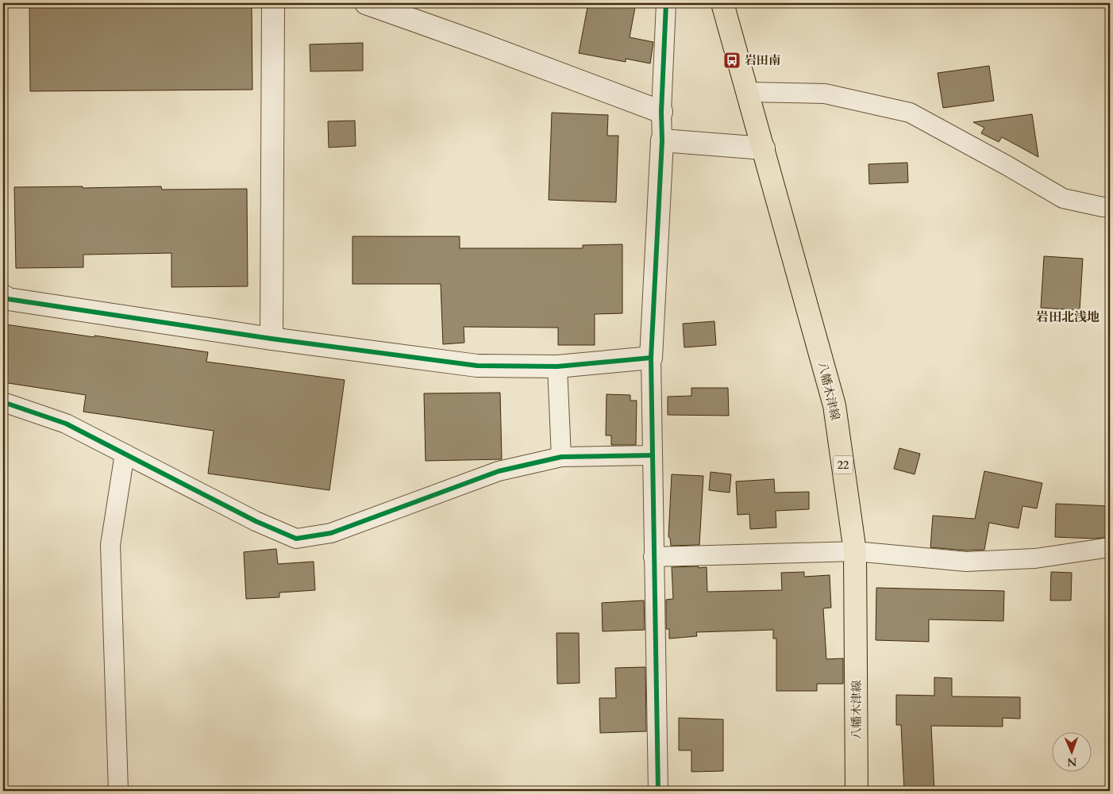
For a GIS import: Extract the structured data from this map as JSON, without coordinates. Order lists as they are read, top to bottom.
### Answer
{
  "streets": {
    "main road": ["八幡木津線", "22"]
  },
  "districts": ["岩田北浅地"],
  "places": {
    "bus stop": ["岩田南"]
  },
  "north": "bottom"
}
